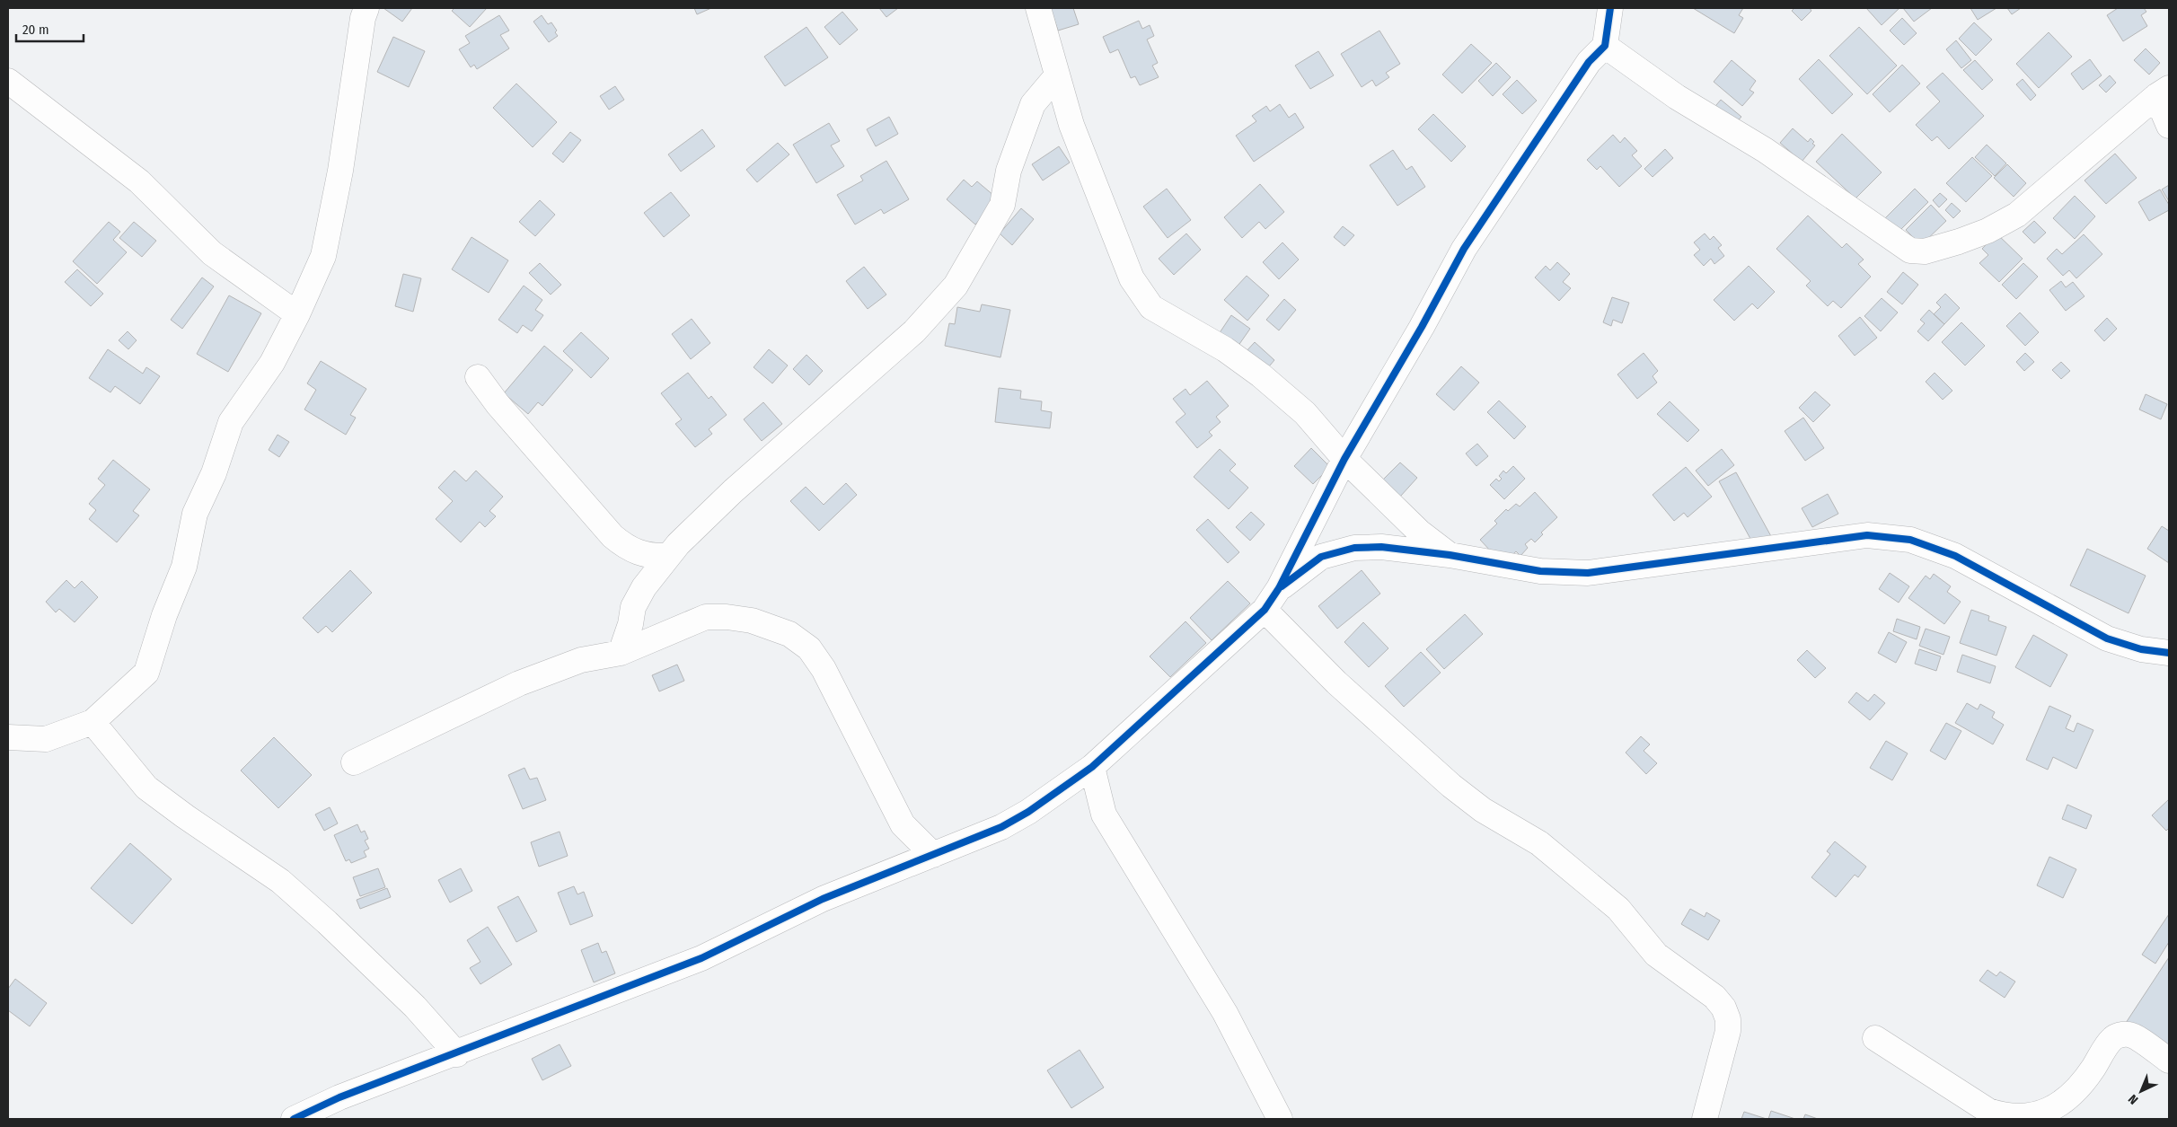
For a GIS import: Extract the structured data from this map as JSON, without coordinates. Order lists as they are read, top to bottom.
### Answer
{
  "scale_bar": "20 m",
  "north": "bottom left"
}
